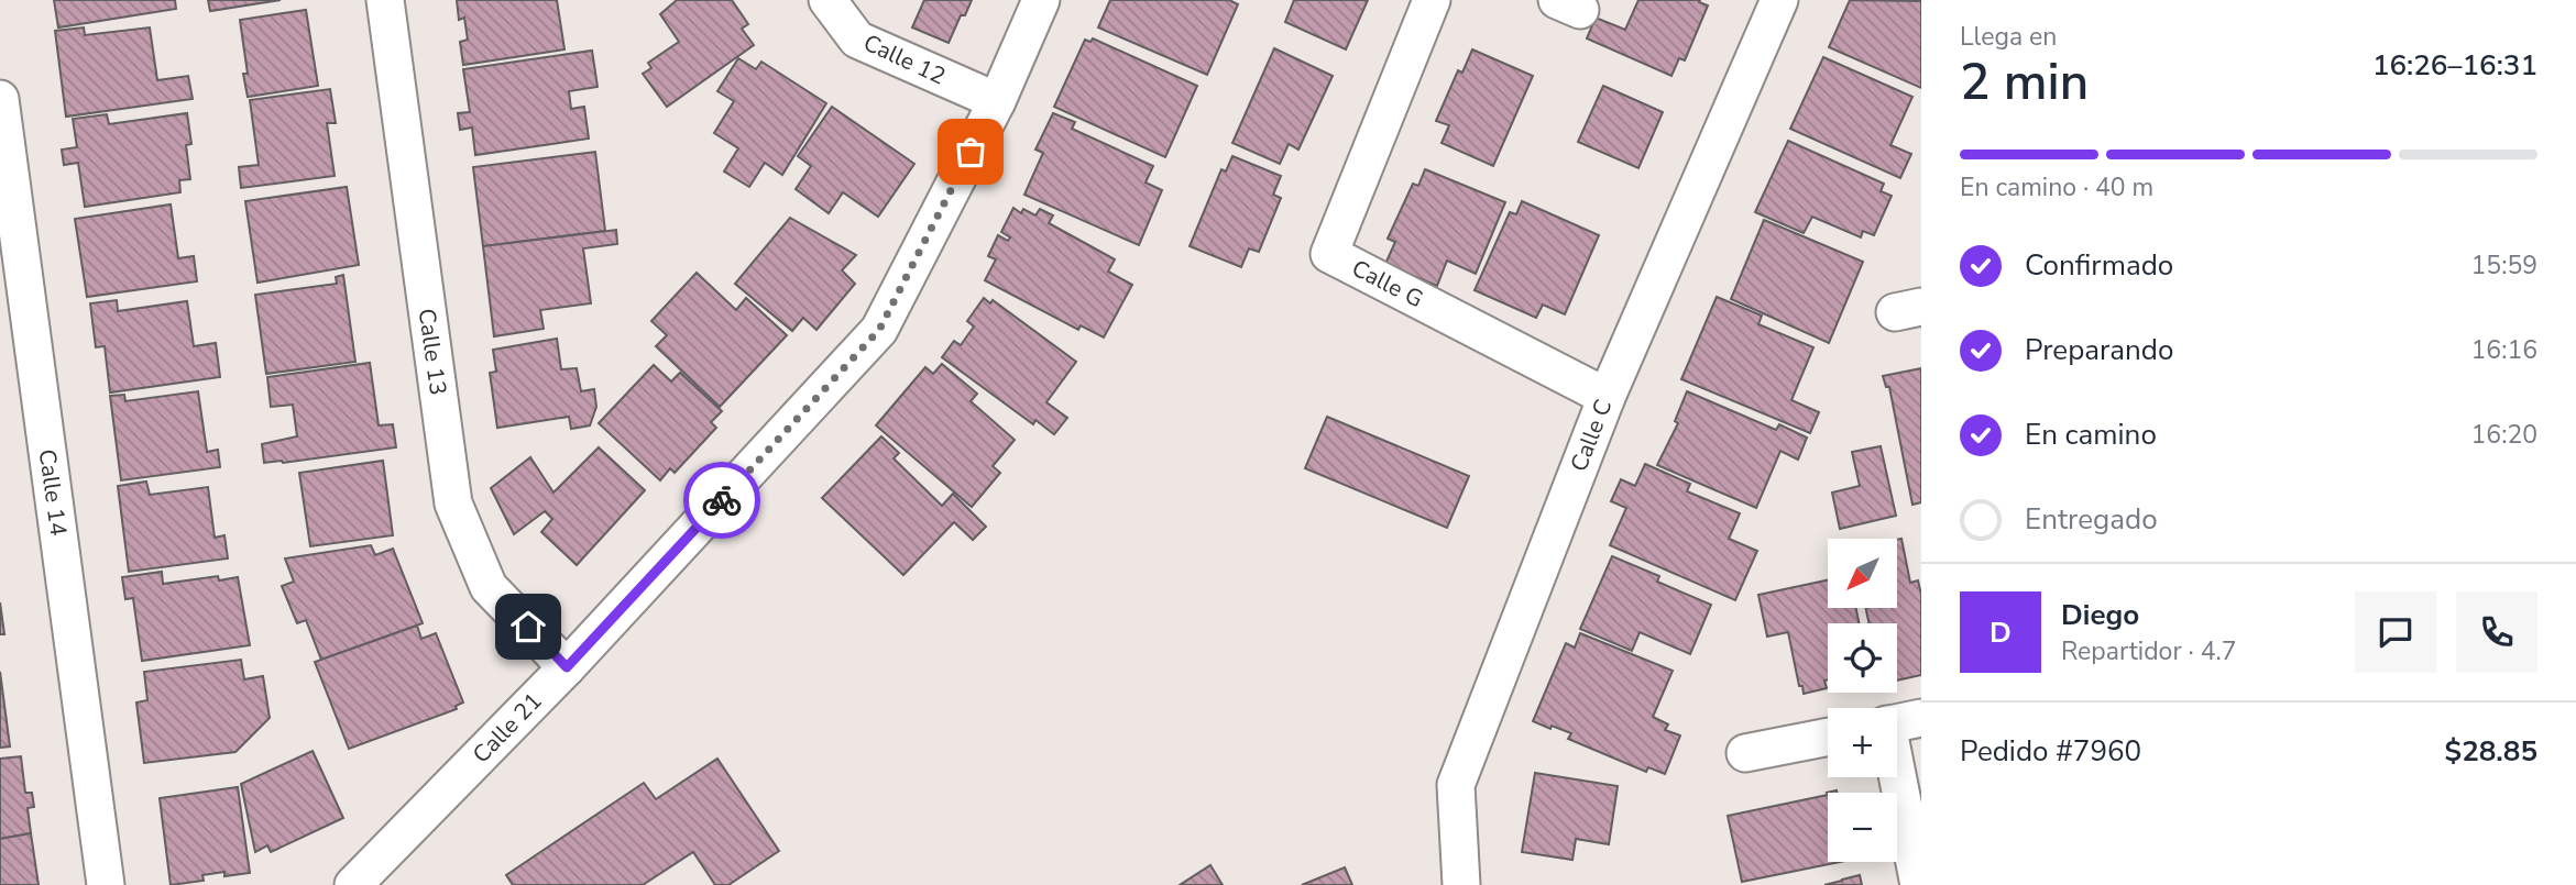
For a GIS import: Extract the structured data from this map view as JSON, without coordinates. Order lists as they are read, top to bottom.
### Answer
{
  "streets": {
    "street": [
      "Calle 12",
      "Calle G",
      "Calle 13",
      "Calle C",
      "Calle 14",
      "Calle 21"
    ]
  },
  "crossings": [
    ["Calle 12", "Calle 21"],
    ["Calle G", "Calle C"],
    ["Calle 13", "Calle 21"]
  ],
  "north": "bottom left",
  "page": {
    "heading": ["2 min", "Llega en", "16:26–16:31"],
    "panel": [
      "Diego",
      "Repartidor · 4.7",
      "Pedido #7960",
      "$28.85"
    ],
    "bar": "En camino · 40 m",
    "list": [
      ["Confirmado", "15:59"],
      ["Preparando", "16:16"],
      ["En camino", "16:20"],
      "Entregado"
    ],
    "map_buttons": ["+", "−"],
    "round": "D"
  }
}
